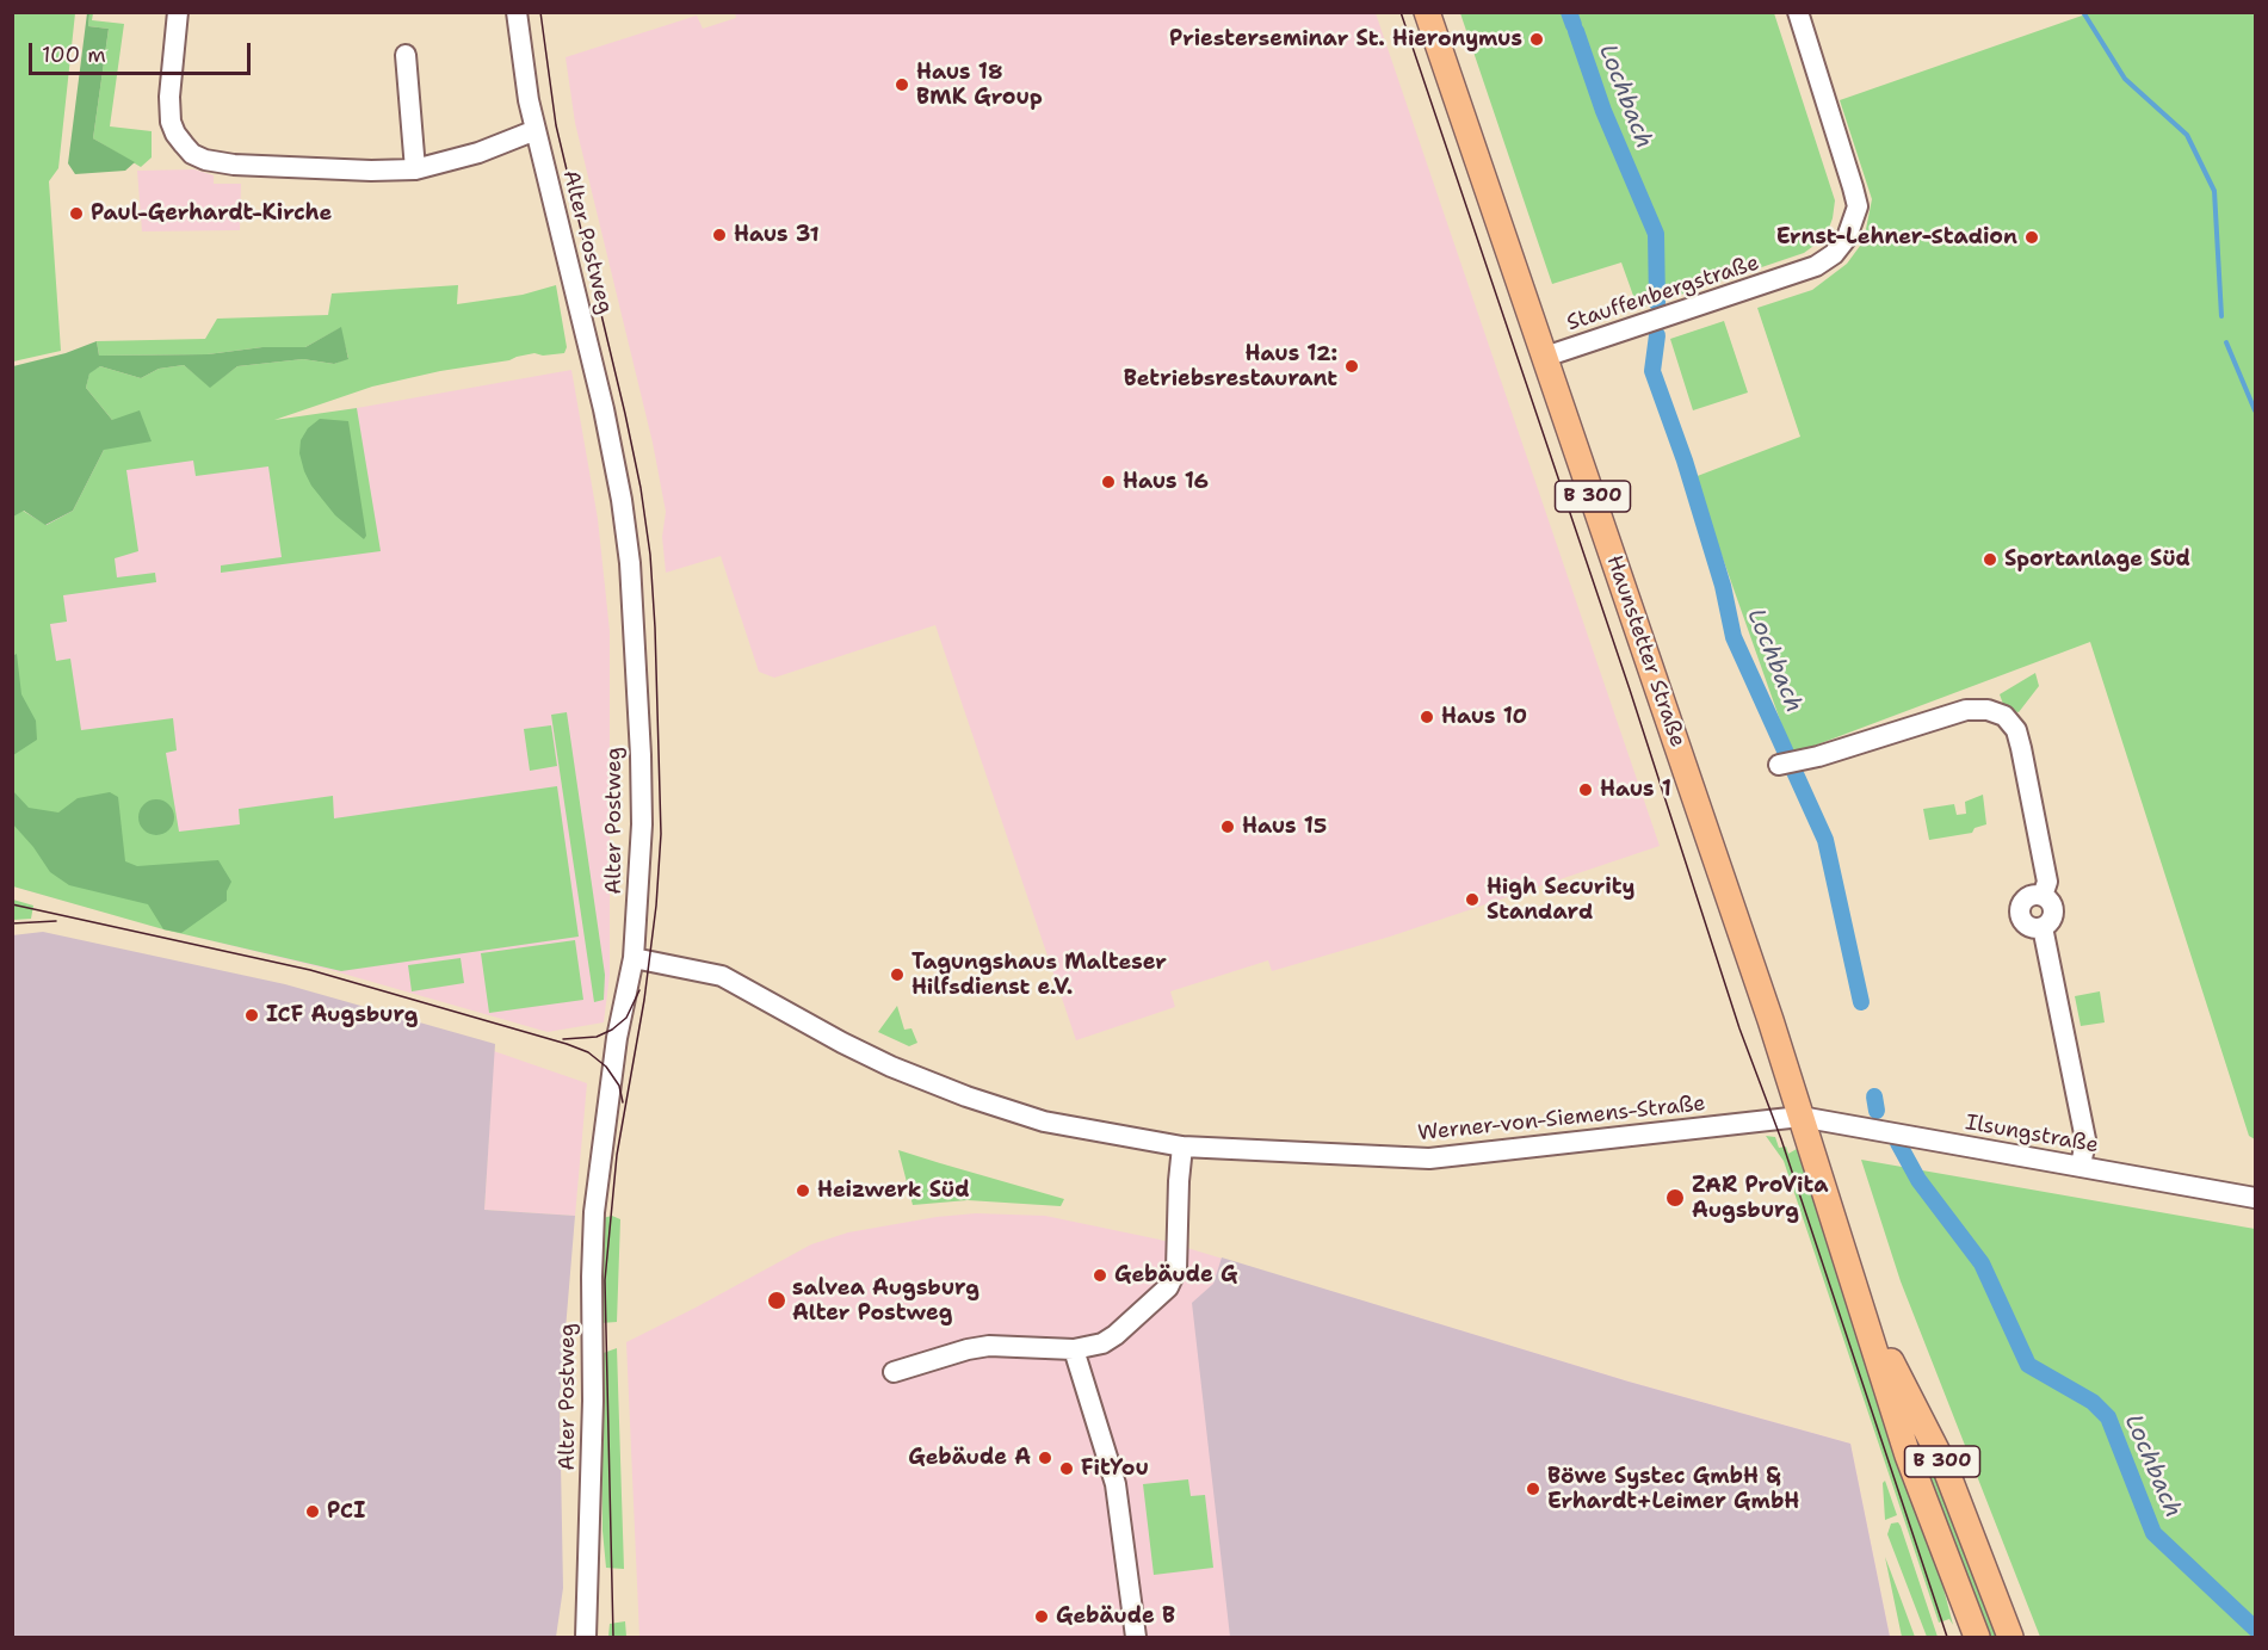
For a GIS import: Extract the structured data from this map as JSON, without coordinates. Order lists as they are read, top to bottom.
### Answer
{
  "streets": {
    "main road": ["B 300", "Haunstetter Straße"],
    "street": [
      "Alter Postweg",
      "Stauffenbergstraße",
      "Werner-von-Siemens-Straße",
      "Ilsungstraße"
    ]
  },
  "crossings": [
    ["Alter Postweg", "Werner-von-Siemens-Straße"],
    ["Stauffenbergstraße", "Haunstetter Straße"],
    ["B 300", "Haunstetter Straße"],
    ["Haunstetter Straße", "Werner-von-Siemens-Straße"],
    ["Haunstetter Straße", "Ilsungstraße"],
    ["Werner-von-Siemens-Straße", "Ilsungstraße"]
  ],
  "water": ["Lochbach"],
  "places": [
    "Priesterseminar St. Hieronymus",
    "Haus 18 BMK Group",
    "Paul-Gerhardt-Kirche",
    "Haus 31",
    "Ernst-Lehner-Stadion",
    "Haus 12: Betriebsrestaurant",
    "Haus 16",
    "Sportanlage Süd",
    "Haus 10",
    "Haus 1",
    "Haus 15",
    "High Security Standard",
    "Tagungshaus Malteser Hilfsdienst e.V.",
    "ICF Augsburg",
    "Heizwerk Süd",
    "ZAR ProVita Augsburg",
    "Gebäude G",
    "salvea Augsburg Alter Postweg",
    "Gebäude A",
    "FitYou",
    "Böwe Systec GmbH & Erhardt+Leimer GmbH",
    "PCI",
    "Gebäude B"
  ],
  "scale_bar": "100 m"
}
